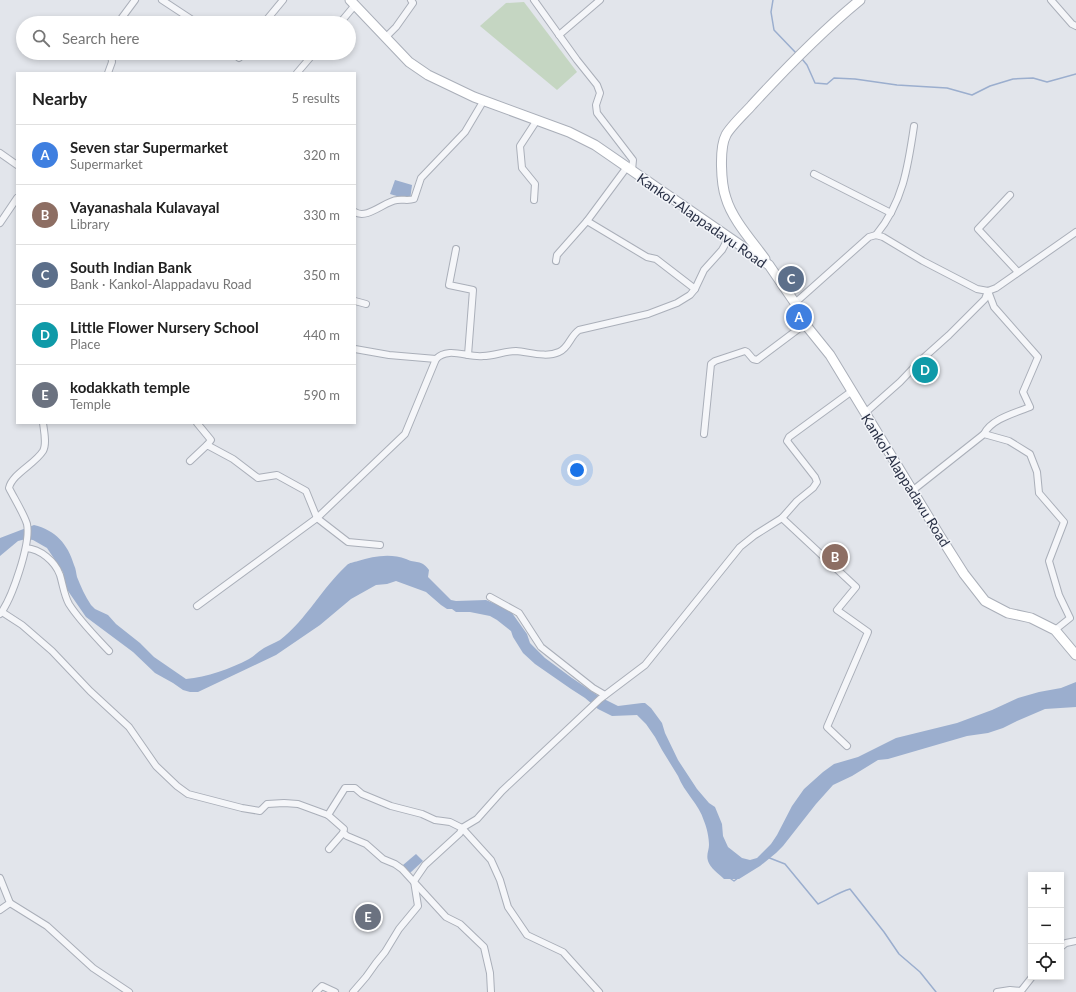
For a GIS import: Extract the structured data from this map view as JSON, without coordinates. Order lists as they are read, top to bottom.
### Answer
{
  "streets": {
    "main road": ["Kankol-Alappadavu Road"]
  },
  "page": {
    "search": "Search here",
    "heading": ["Nearby", "5 results"],
    "list": [
      {
        "mark": "A",
        "name": "Seven star Supermarket",
        "note": "Supermarket",
        "value": "320 m"
      },
      {
        "mark": "B",
        "name": "Vayanashala Kulavayal",
        "note": "Library",
        "value": "330 m"
      },
      {
        "mark": "C",
        "name": "South Indian Bank",
        "note": "Bank · Kankol-Alappadavu Road",
        "value": "350 m"
      },
      {
        "mark": "D",
        "name": "Little Flower Nursery School",
        "note": "Place",
        "value": "440 m"
      },
      {
        "mark": "E",
        "name": "kodakkath temple",
        "note": "Temple",
        "value": "590 m"
      }
    ],
    "pins": [
      "C",
      "A",
      "D",
      "B",
      "E"
    ],
    "map_buttons": ["+", "−"]
  }
}
